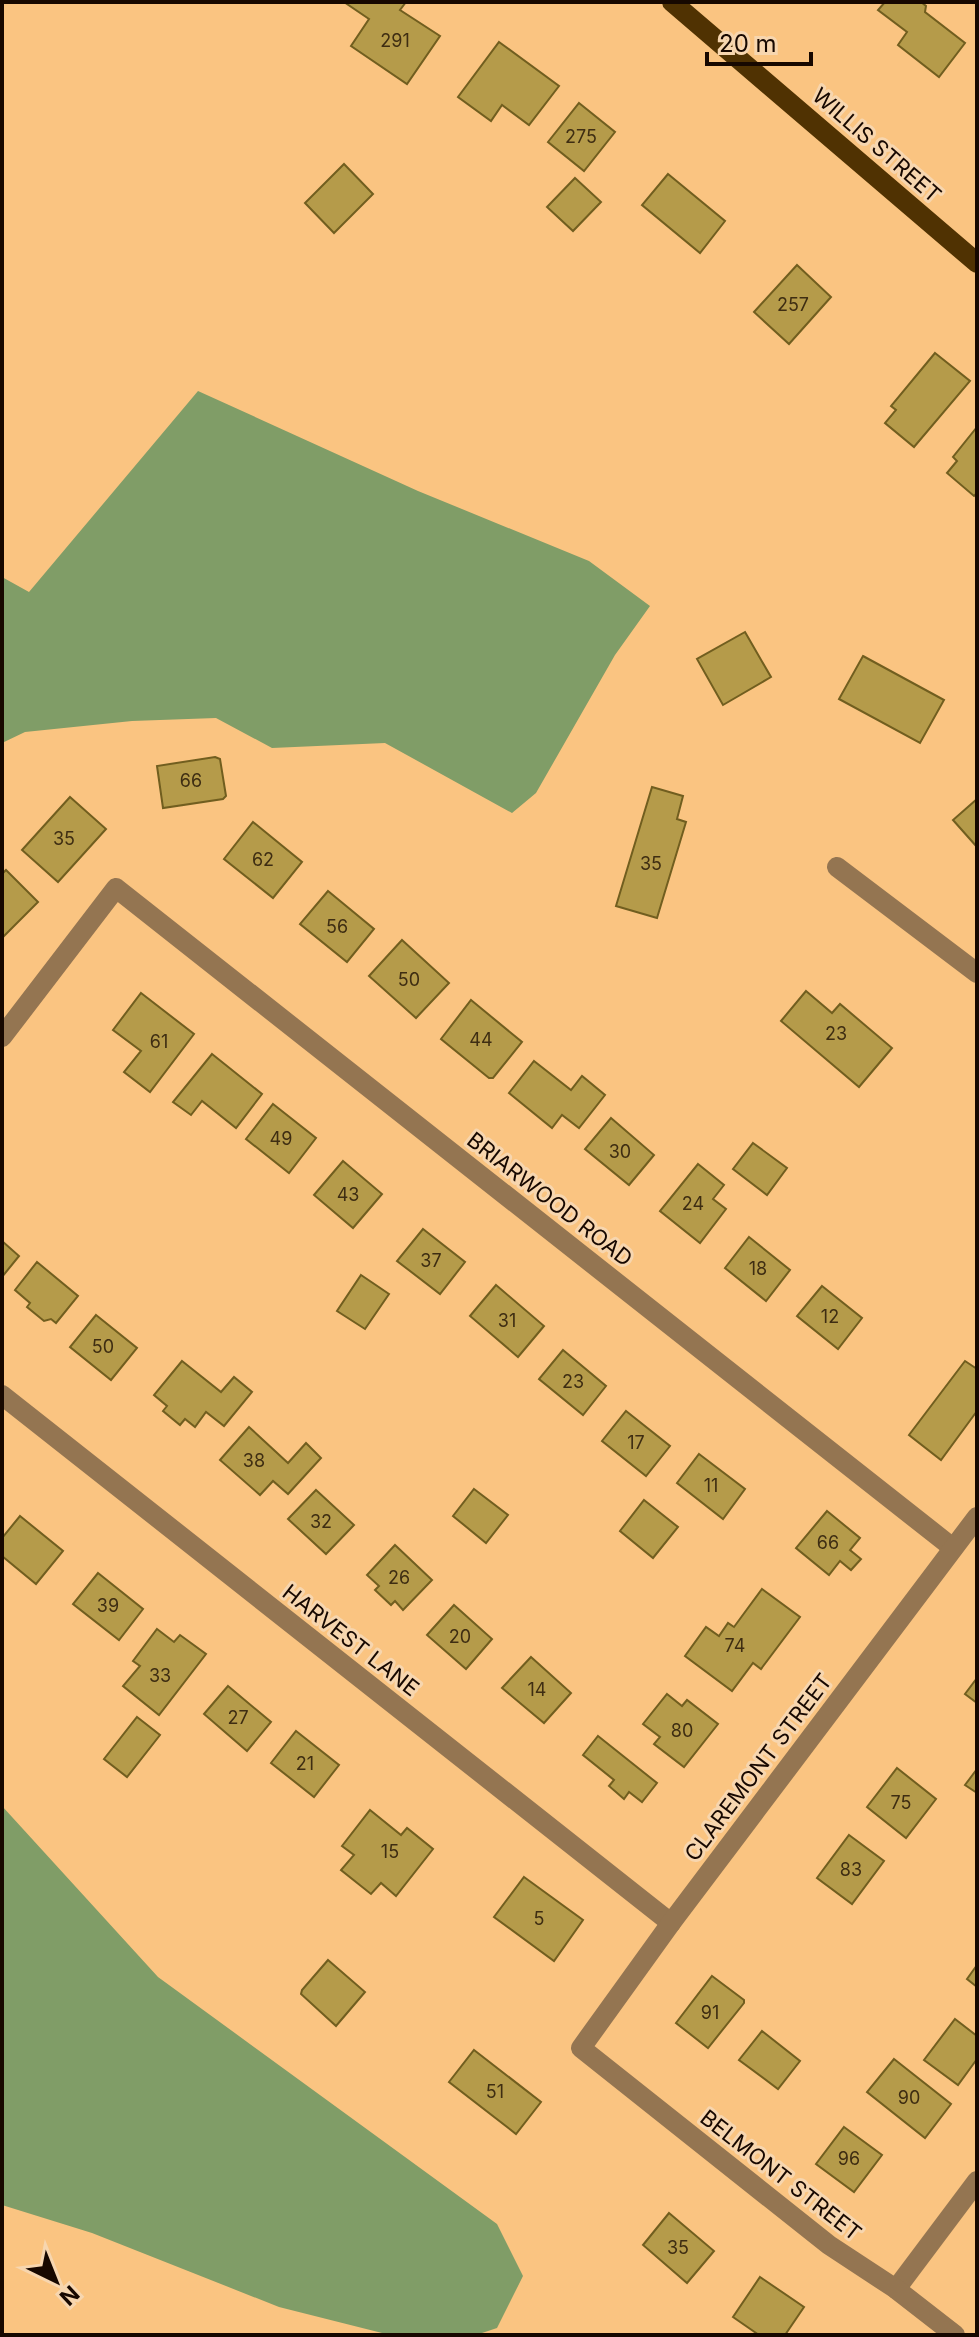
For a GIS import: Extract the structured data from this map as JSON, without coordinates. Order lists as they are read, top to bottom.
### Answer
{
  "streets": {
    "main road": ["WILLIS STREET"],
    "street": [
      "BRIARWOOD ROAD",
      "HARVEST LANE",
      "CLAREMONT STREET",
      "BELMONT STREET"
    ]
  },
  "crossings": [
    ["BRIARWOOD ROAD", "CLAREMONT STREET"],
    ["HARVEST LANE", "CLAREMONT STREET"],
    ["CLAREMONT STREET", "BELMONT STREET"]
  ],
  "house_numbers": [
    "291",
    "275",
    "257",
    "66",
    "35",
    "62",
    "35",
    "56",
    "50",
    "23",
    "44",
    "61",
    "49",
    "30",
    "43",
    "24",
    "37",
    "18",
    "12",
    "31",
    "50",
    "23",
    "17",
    "38",
    "11",
    "32",
    "66",
    "26",
    "39",
    "20",
    "74",
    "33",
    "14",
    "27",
    "80",
    "21",
    "75",
    "15",
    "83",
    "5",
    "91",
    "51",
    "90",
    "96",
    "35"
  ],
  "scale_bar": "20 m",
  "north": "bottom right"
}
